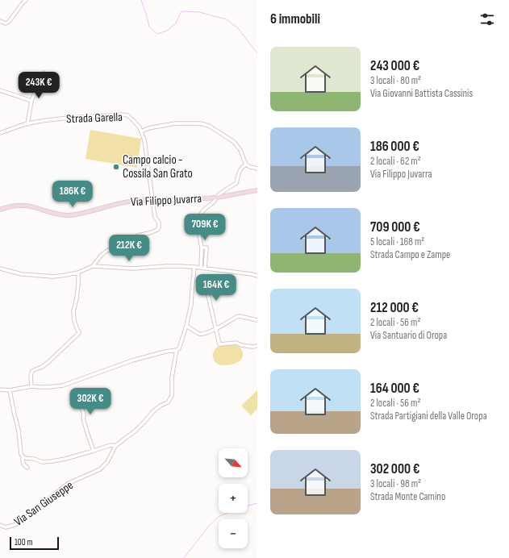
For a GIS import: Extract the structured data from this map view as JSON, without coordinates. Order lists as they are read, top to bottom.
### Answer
{
  "streets": {
    "main road": ["Via Filippo Juvarra"],
    "street": ["Strada Garella", "Via San Giuseppe"]
  },
  "places": ["Campo calcio - Cossila San Grato"],
  "scale_bar": "100 m",
  "north": "bottom right",
  "page": {
    "heading": "6 immobili",
    "list": [
      {
        "name": "243 000 €",
        "note": "3 locali · 80 m² · Via Giovanni Battista Cassinis"
      },
      {
        "name": "186 000 €",
        "note": "2 locali · 62 m² · Via Filippo Juvarra"
      },
      {
        "name": "709 000 €",
        "note": "5 locali · 168 m² · Strada Campo e Zampe"
      },
      {
        "name": "212 000 €",
        "note": "2 locali · 56 m² · Via Santuario di Oropa"
      },
      {
        "name": "164 000 €",
        "note": "2 locali · 56 m² · Strada Partigiani della Valle Oropa"
      },
      {
        "name": "302 000 €",
        "note": "3 locali · 98 m² · Strada Monte Camino"
      }
    ],
    "price": [
      "243K €",
      "186K €",
      "709K €",
      "212K €",
      "164K €",
      "302K €"
    ],
    "map_buttons": ["+", "−"],
    "scale": "100 m"
  }
}
